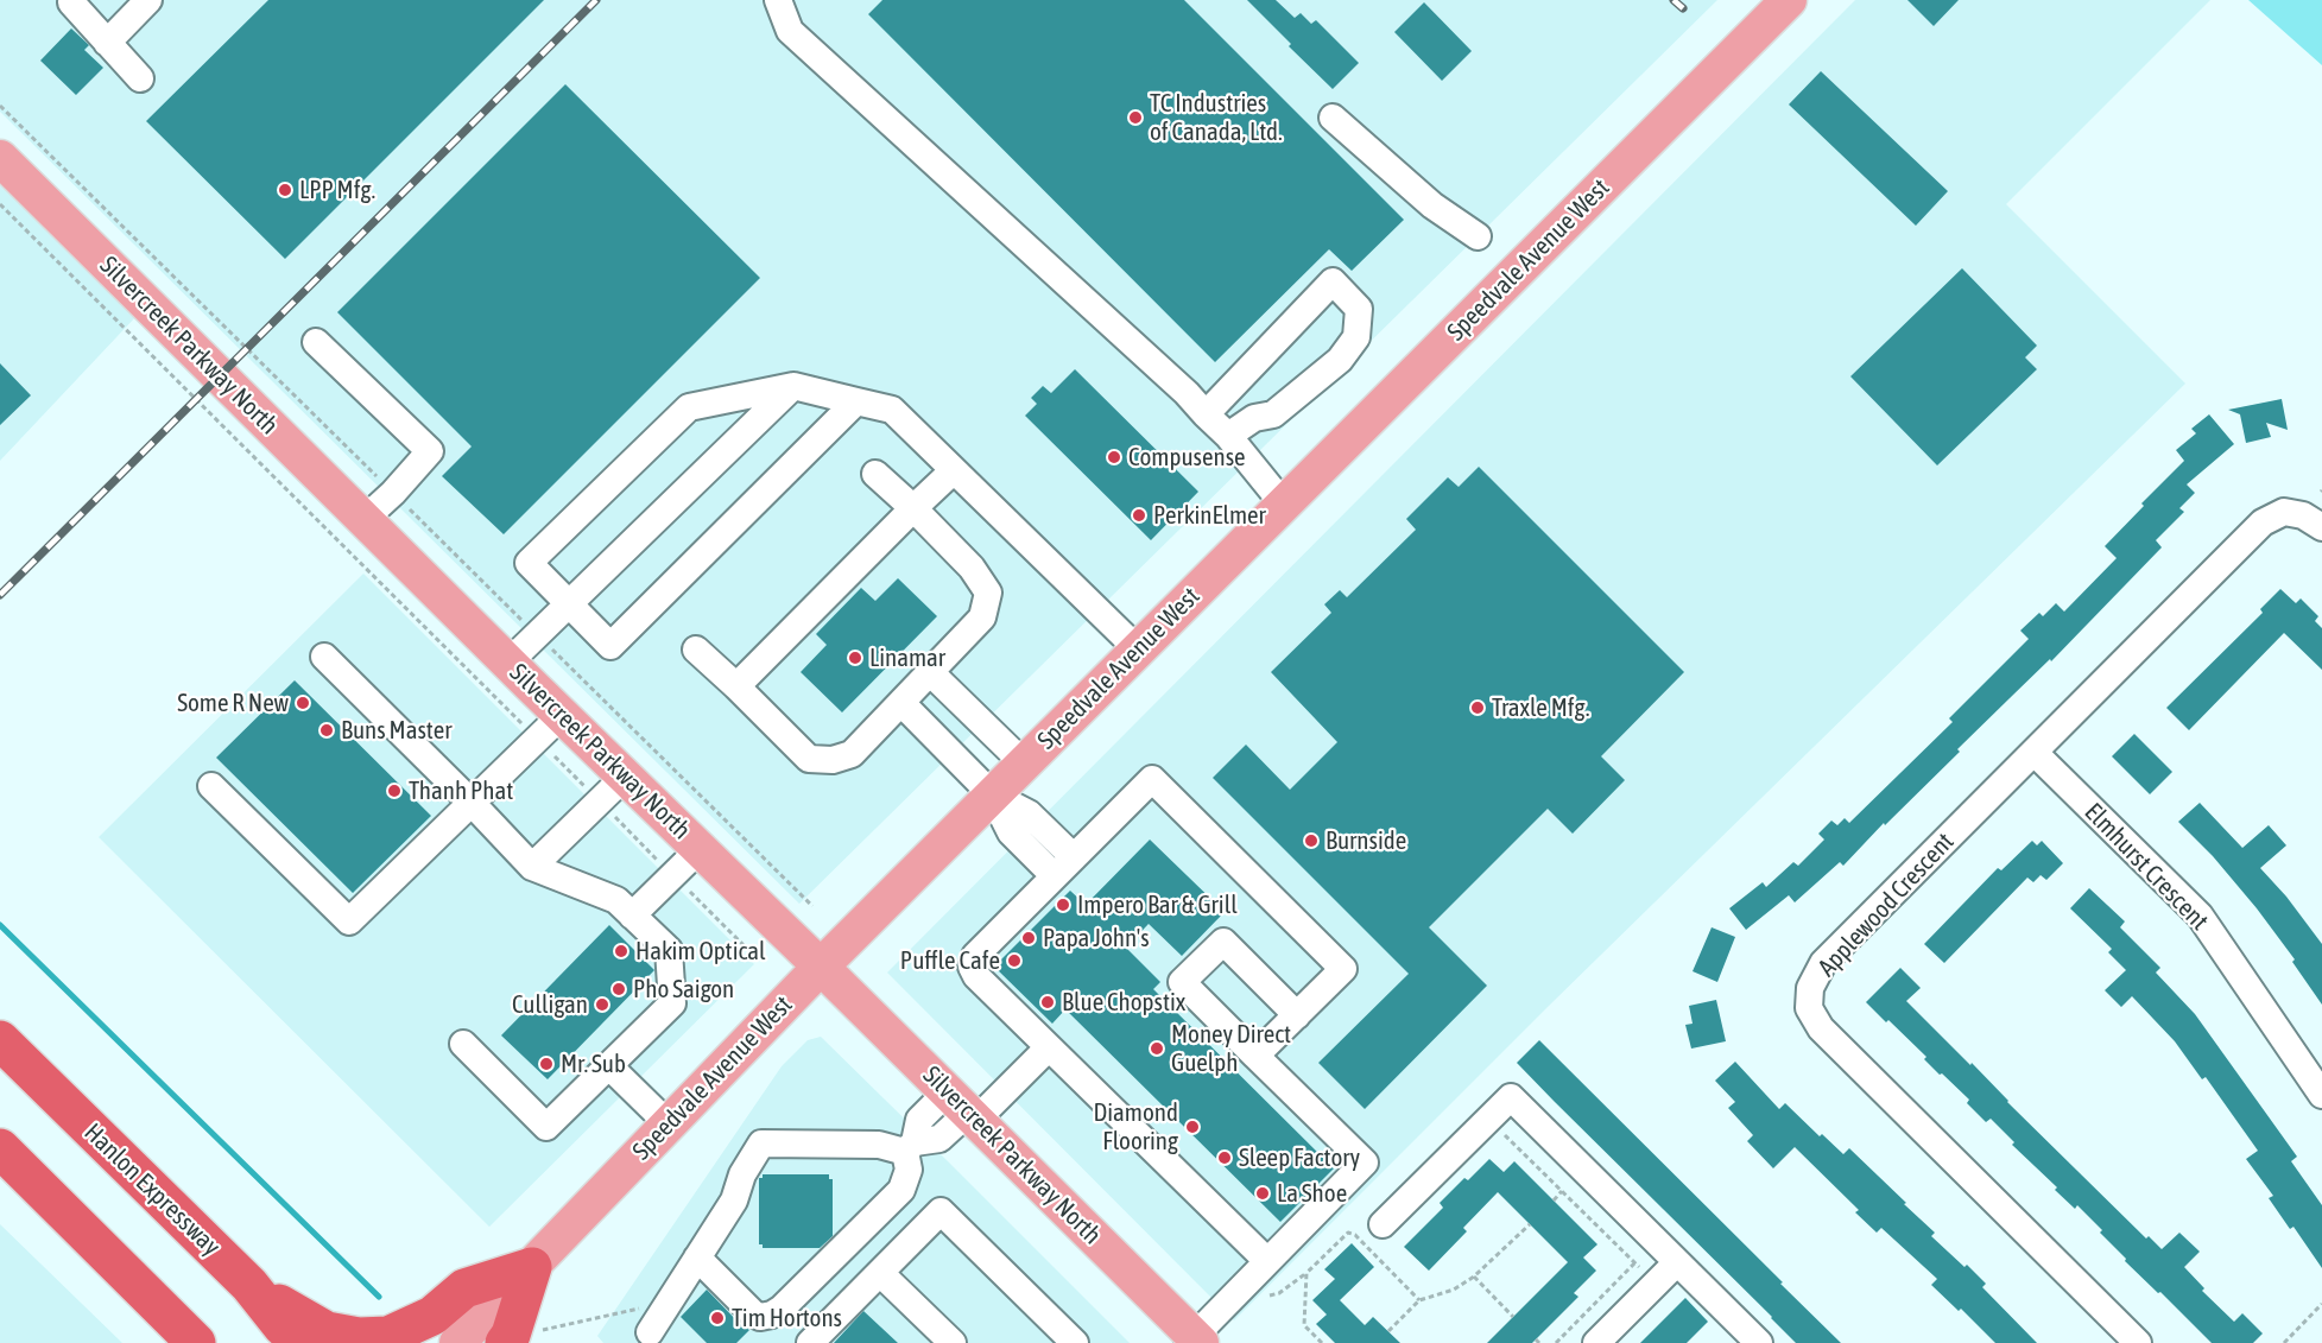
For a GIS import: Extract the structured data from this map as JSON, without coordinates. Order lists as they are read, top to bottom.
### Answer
{
  "streets": {
    "highway": ["Hanlon Expressway"],
    "main road": ["Speedvale Avenue West", "Silvercreek Parkway North"],
    "street": ["Elmhurst Crescent", "Applewood Crescent"]
  },
  "crossings": [
    ["Speedvale Avenue West", "Silvercreek Parkway North"],
    ["Elmhurst Crescent", "Applewood Crescent"]
  ],
  "places": [
    "TC Industries of Canada, Ltd.",
    "LPP Mfg.",
    "Compusense",
    "PerkinElmer",
    "Linamar",
    "Some R New",
    "Traxle Mfg.",
    "Buns Master",
    "Thanh Phat",
    "Burnside",
    "Impero Bar & Grill",
    "Papa John's",
    "Hakim Optical",
    "Puffle Cafe",
    "Pho Saigon",
    "Blue Chopstix",
    "Culligan",
    "Money Direct Guelph",
    "Mr. Sub",
    "Diamond Flooring",
    "Sleep Factory",
    "La Shoe",
    "Tim Hortons"
  ]
}
